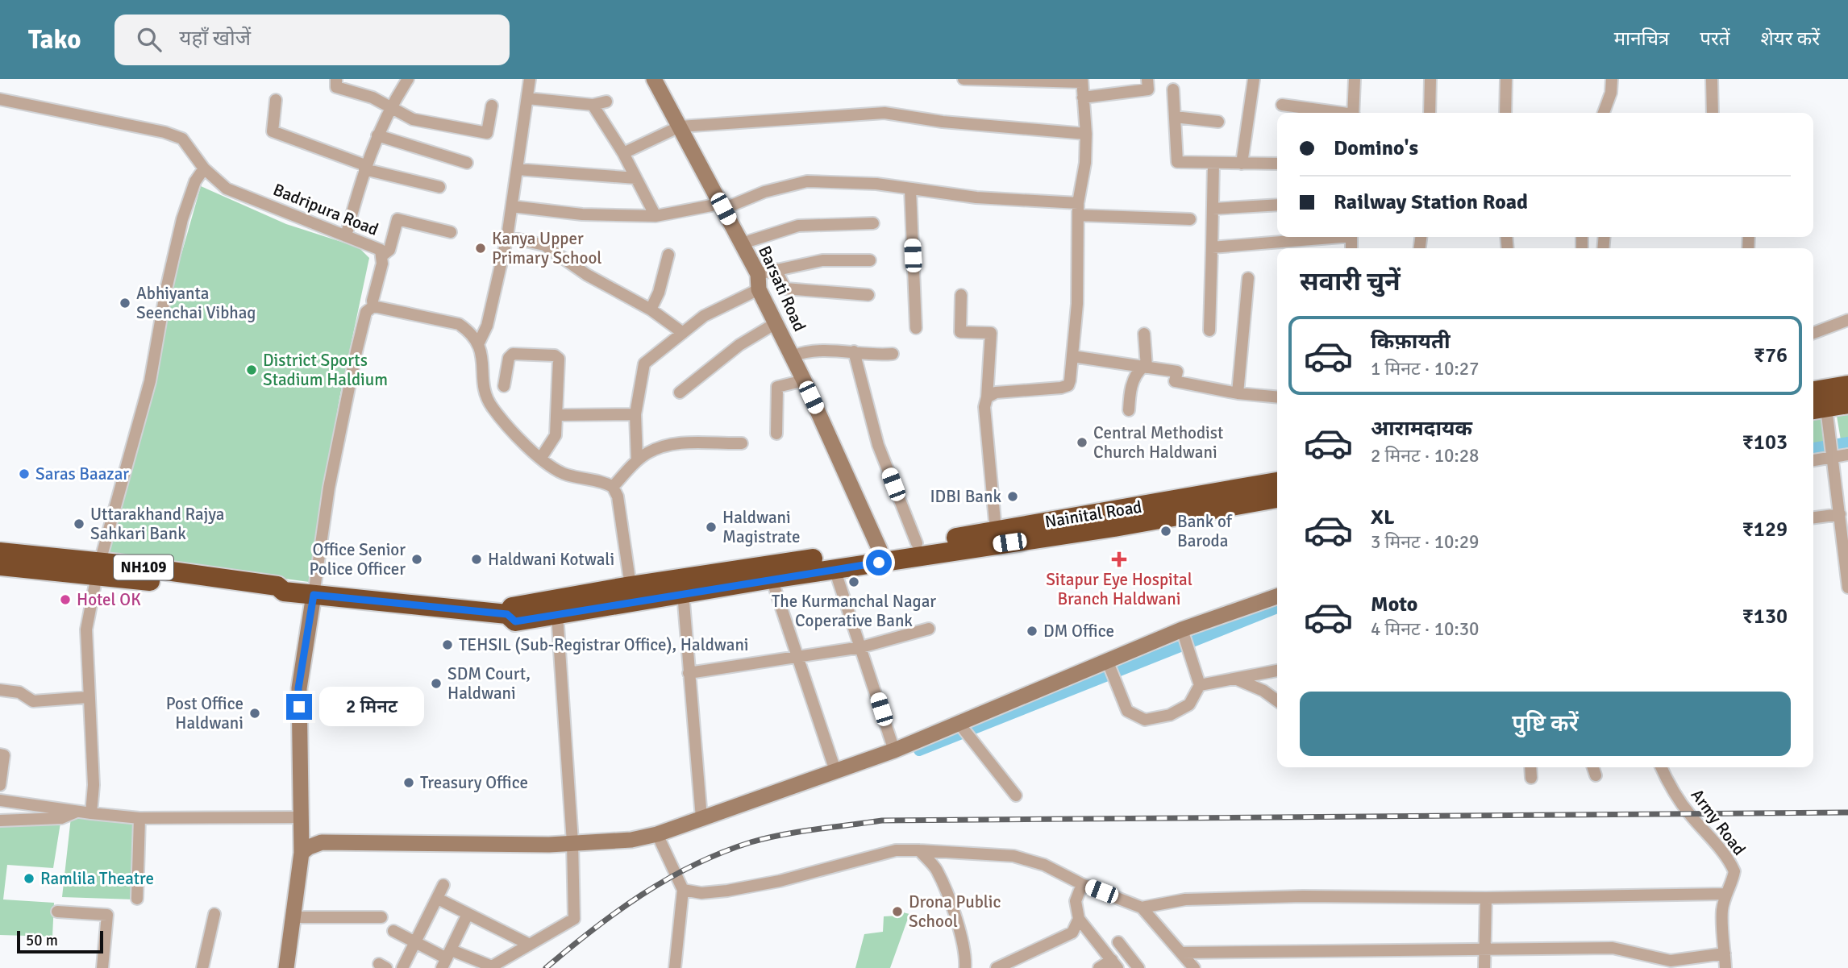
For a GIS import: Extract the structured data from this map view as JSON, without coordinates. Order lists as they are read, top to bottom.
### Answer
{
  "streets": {
    "highway": ["Nainital Road", "NH109"],
    "street": ["Badripura Road", "Barsati Road", "Army Road"]
  },
  "crossings": [
    ["Badripura Road", "Nainital Road"],
    ["Barsati Road", "Nainital Road"]
  ],
  "places": {
    "other": [
      "Kanya Upper Primary School",
      "Abhiyanta Seenchai Vibhag",
      "District Sports Stadium Haldium",
      "Central Methodist Church Haldwani",
      "Saras Baazar",
      "IDBI Bank",
      "Uttarakhand Rajya Sahkari Bank",
      "Haldwani Magistrate",
      "Bank of Baroda",
      "Office Senior Police Officer",
      "Haldwani Kotwali",
      "The Kurmanchal Nagar Coperative Bank",
      "Hotel OK",
      "DM Office",
      "TEHSIL (Sub-Registrar Office), Haldwani",
      "SDM Court, Haldwani",
      "Post Office Haldwani",
      "Treasury Office",
      "Ramlila Theatre",
      "Drona Public School"
    ],
    "health": ["Sitapur Eye Hospital Branch Haldwani"]
  },
  "scale_bar": "50 m",
  "page": {
    "header": "Tako",
    "search": "यहाँ खोजें",
    "nav": ["मानचित्र", "परतें", "शेयर करें"],
    "banner": ["Domino's", "Railway Station Road"],
    "heading": "सवारी चुनें",
    "list": [
      {
        "name": "किफ़ायती",
        "note": "1 मिनट · 10:27",
        "value": "₹76"
      },
      {
        "name": "आरामदायक",
        "note": "2 मिनट · 10:28",
        "value": "₹103"
      },
      {
        "name": "XL",
        "note": "3 मिनट · 10:29",
        "value": "₹129"
      },
      {
        "name": "Moto",
        "note": "4 मिनट · 10:30",
        "value": "₹130"
      }
    ],
    "buttons": "पुष्टि करें",
    "bubble": "2 मिनट",
    "scale": "50 m"
  }
}
